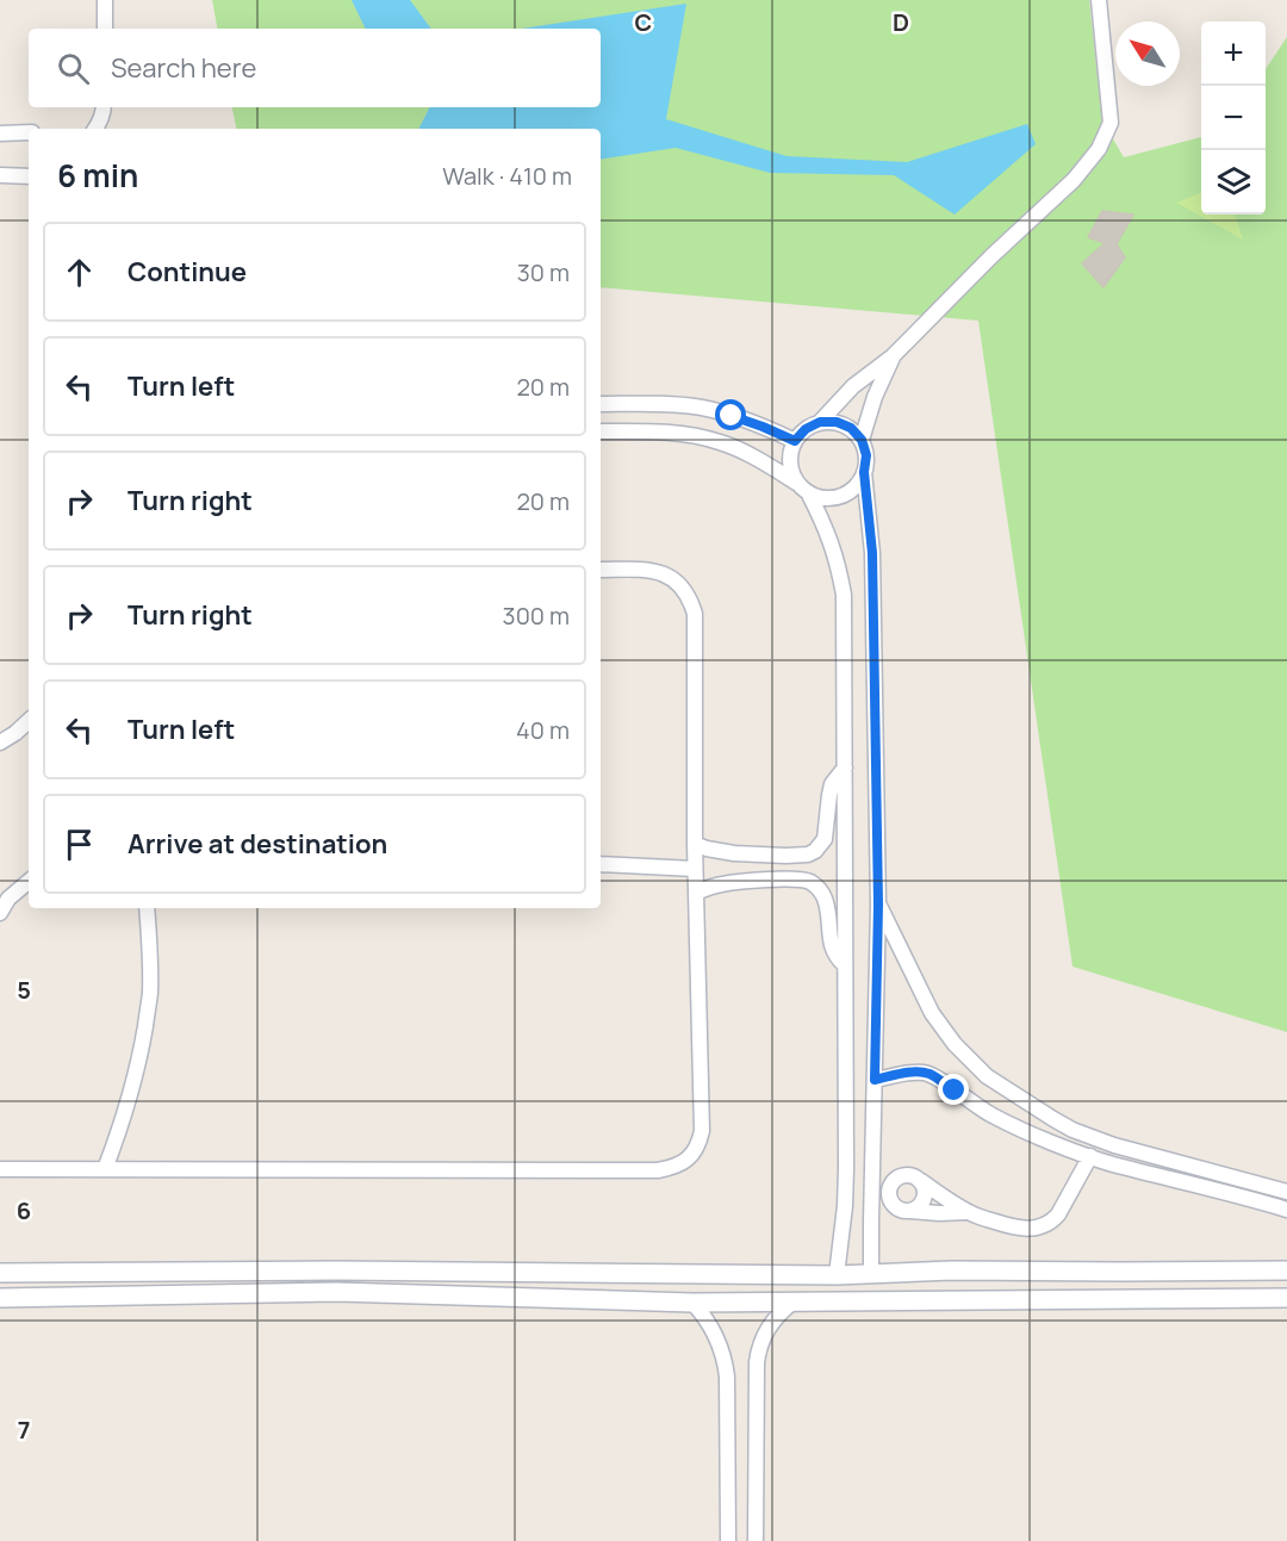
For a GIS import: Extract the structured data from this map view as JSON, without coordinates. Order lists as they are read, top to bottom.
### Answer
{
  "north": "top left",
  "page": {
    "map_buttons": ["+", "−"],
    "search": "Search here",
    "heading": ["6 min", "Walk · 410 m"],
    "list": [
      ["Continue", "30 m"],
      ["Turn left", "20 m"],
      ["Turn right", "20 m"],
      ["Turn right", "300 m"],
      ["Turn left", "40 m"],
      "Arrive at destination"
    ]
  },
  "grid": {
    "columns": ["C", "D"],
    "rows": ["5", "6", "7"]
  }
}
